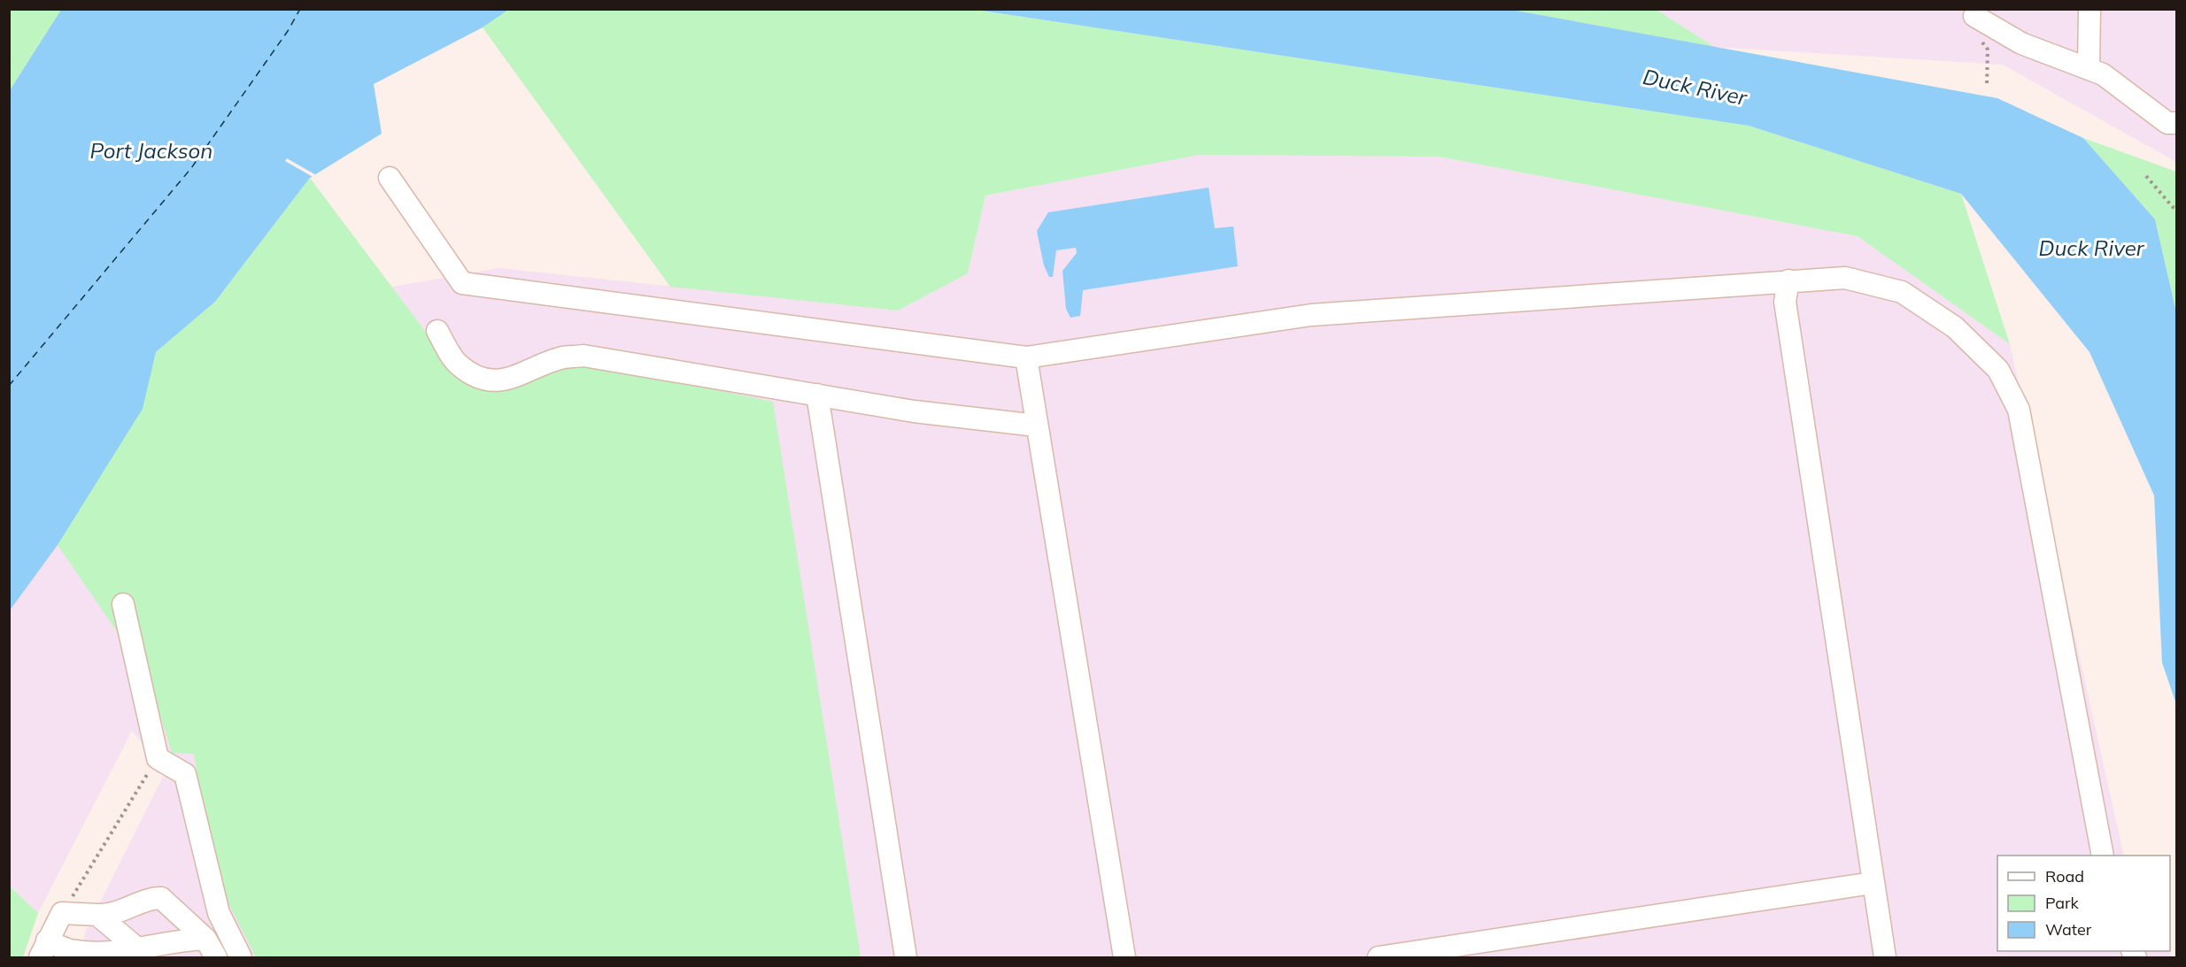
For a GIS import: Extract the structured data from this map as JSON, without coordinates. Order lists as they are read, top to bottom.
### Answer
{
  "water": ["Duck River", "Port Jackson"],
  "legend": ["Road", "Park", "Water"]
}
